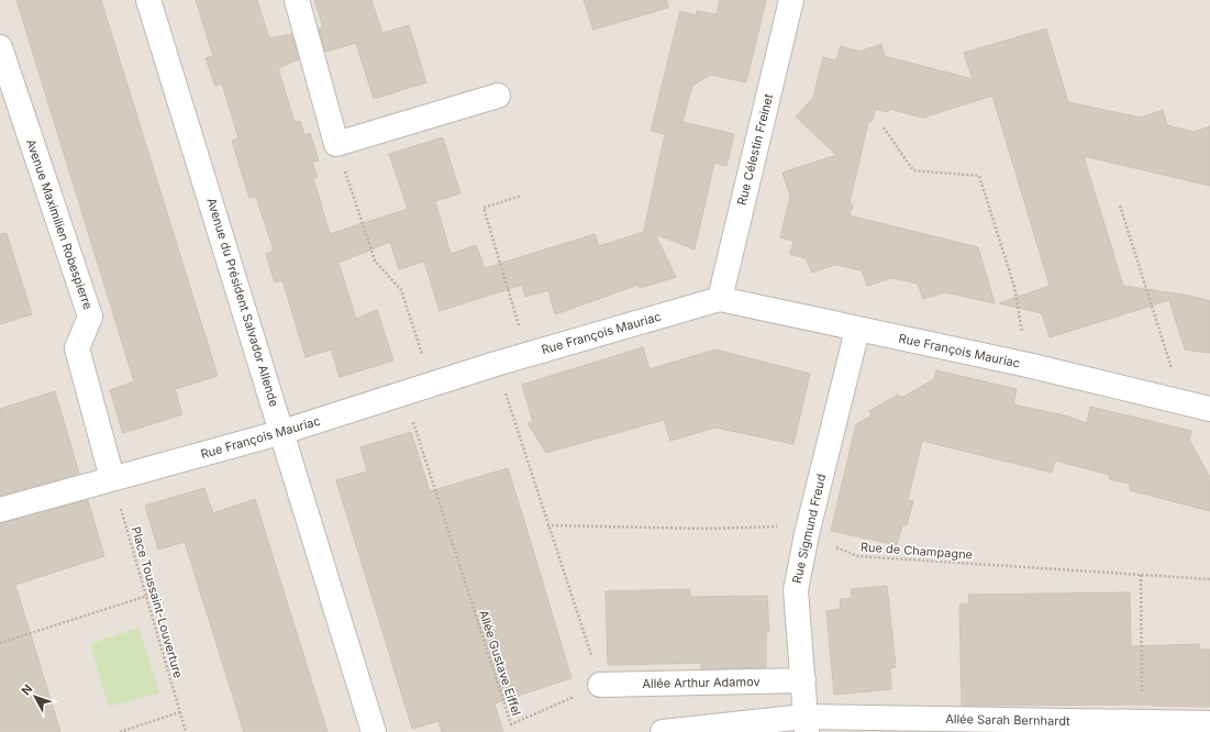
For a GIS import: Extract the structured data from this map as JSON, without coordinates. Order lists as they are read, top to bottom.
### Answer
{
  "streets": {
    "street": [
      "Rue Célestin Freinet",
      "Avenue Maximilien Robespierre",
      "Avenue du Président Salvador Allende",
      "Rue François Mauriac",
      "Rue Sigmund Freud",
      "Allée Arthur Adamov",
      "Allée Sarah Bernhardt"
    ],
    "path": ["Rue de Champagne", "Place Toussaint-Louverture", "Allée Gustave Eiffel"]
  },
  "crossings": [
    ["Rue Célestin Freinet", "Rue François Mauriac"],
    ["Avenue Maximilien Robespierre", "Rue François Mauriac"],
    ["Avenue Maximilien Robespierre", "Place Toussaint-Louverture"],
    ["Avenue du Président Salvador Allende", "Rue François Mauriac"],
    ["Rue François Mauriac", "Rue Sigmund Freud"],
    ["Rue François Mauriac", "Place Toussaint-Louverture"],
    ["Rue François Mauriac", "Allée Gustave Eiffel"],
    ["Rue Sigmund Freud", "Rue de Champagne"],
    ["Rue Sigmund Freud", "Allée Arthur Adamov"],
    ["Rue Sigmund Freud", "Allée Sarah Bernhardt"],
    ["Allée Gustave Eiffel", "Allée Arthur Adamov"]
  ],
  "north": "top left"
}
